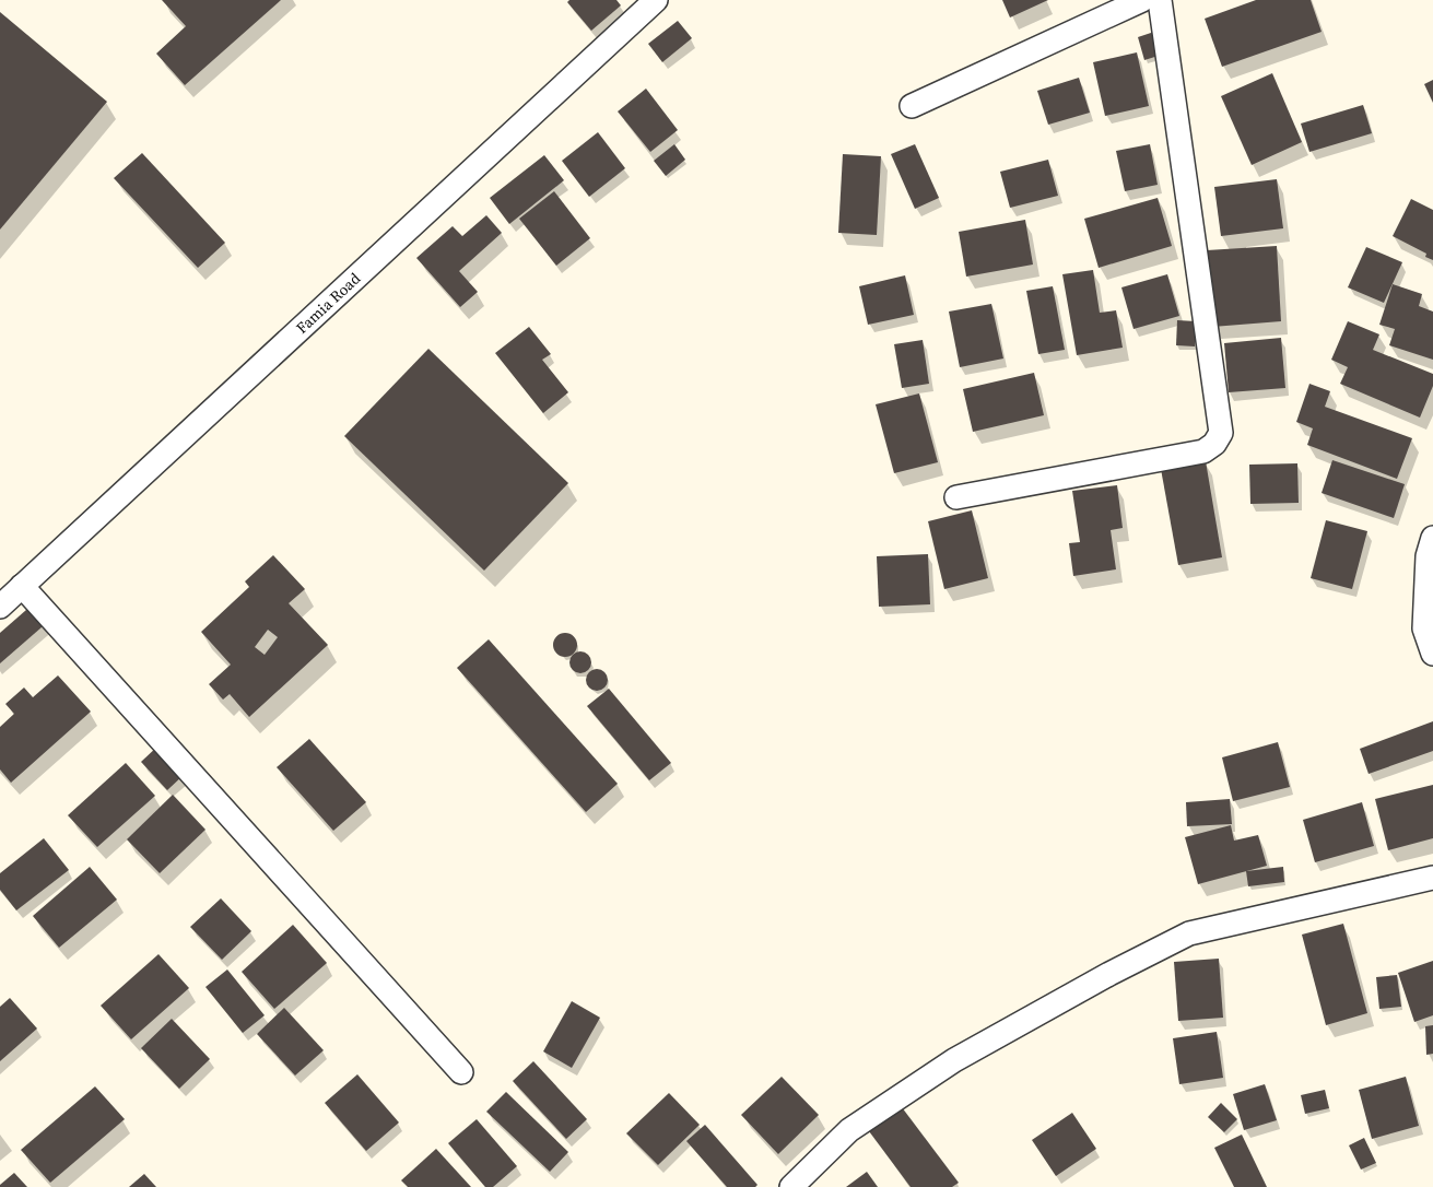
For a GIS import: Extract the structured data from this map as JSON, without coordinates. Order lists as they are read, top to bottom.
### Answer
{
  "streets": {
    "street": ["Famia Road"]
  }
}
